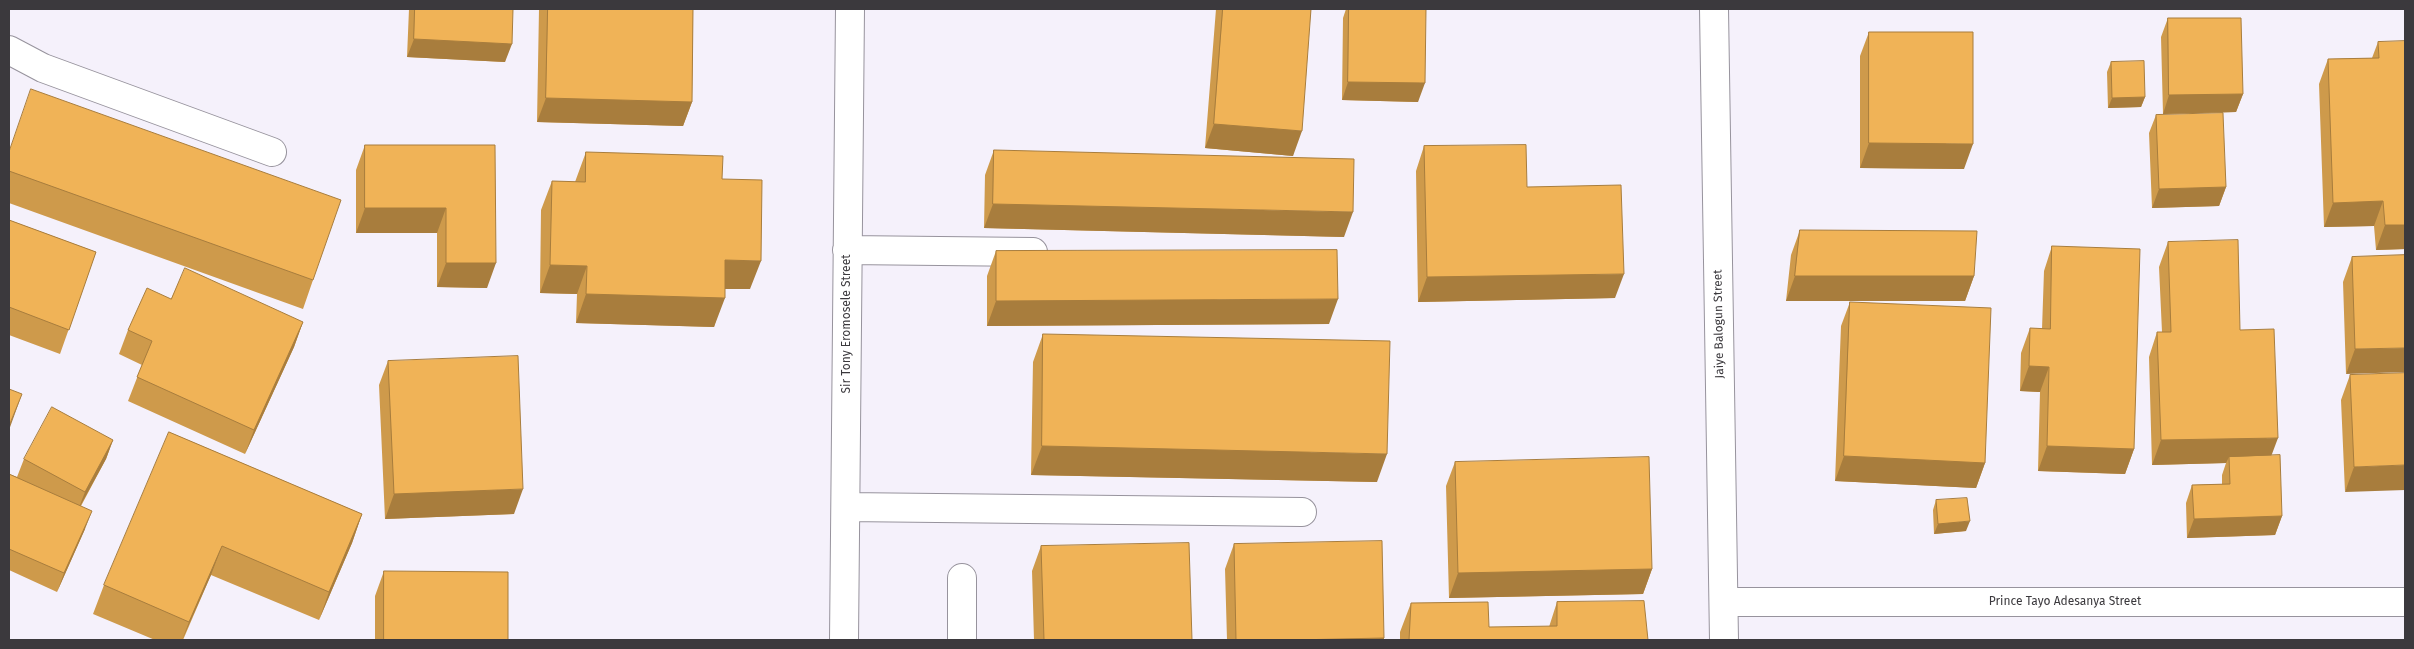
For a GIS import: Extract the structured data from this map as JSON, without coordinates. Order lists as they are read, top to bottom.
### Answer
{
  "streets": {
    "street": ["Sir Tony Eromosele Street", "Jaiye Balogun Street", "Prince Tayo Adesanya Street"]
  },
  "crossings": [
    ["Jaiye Balogun Street", "Prince Tayo Adesanya Street"]
  ]
}
